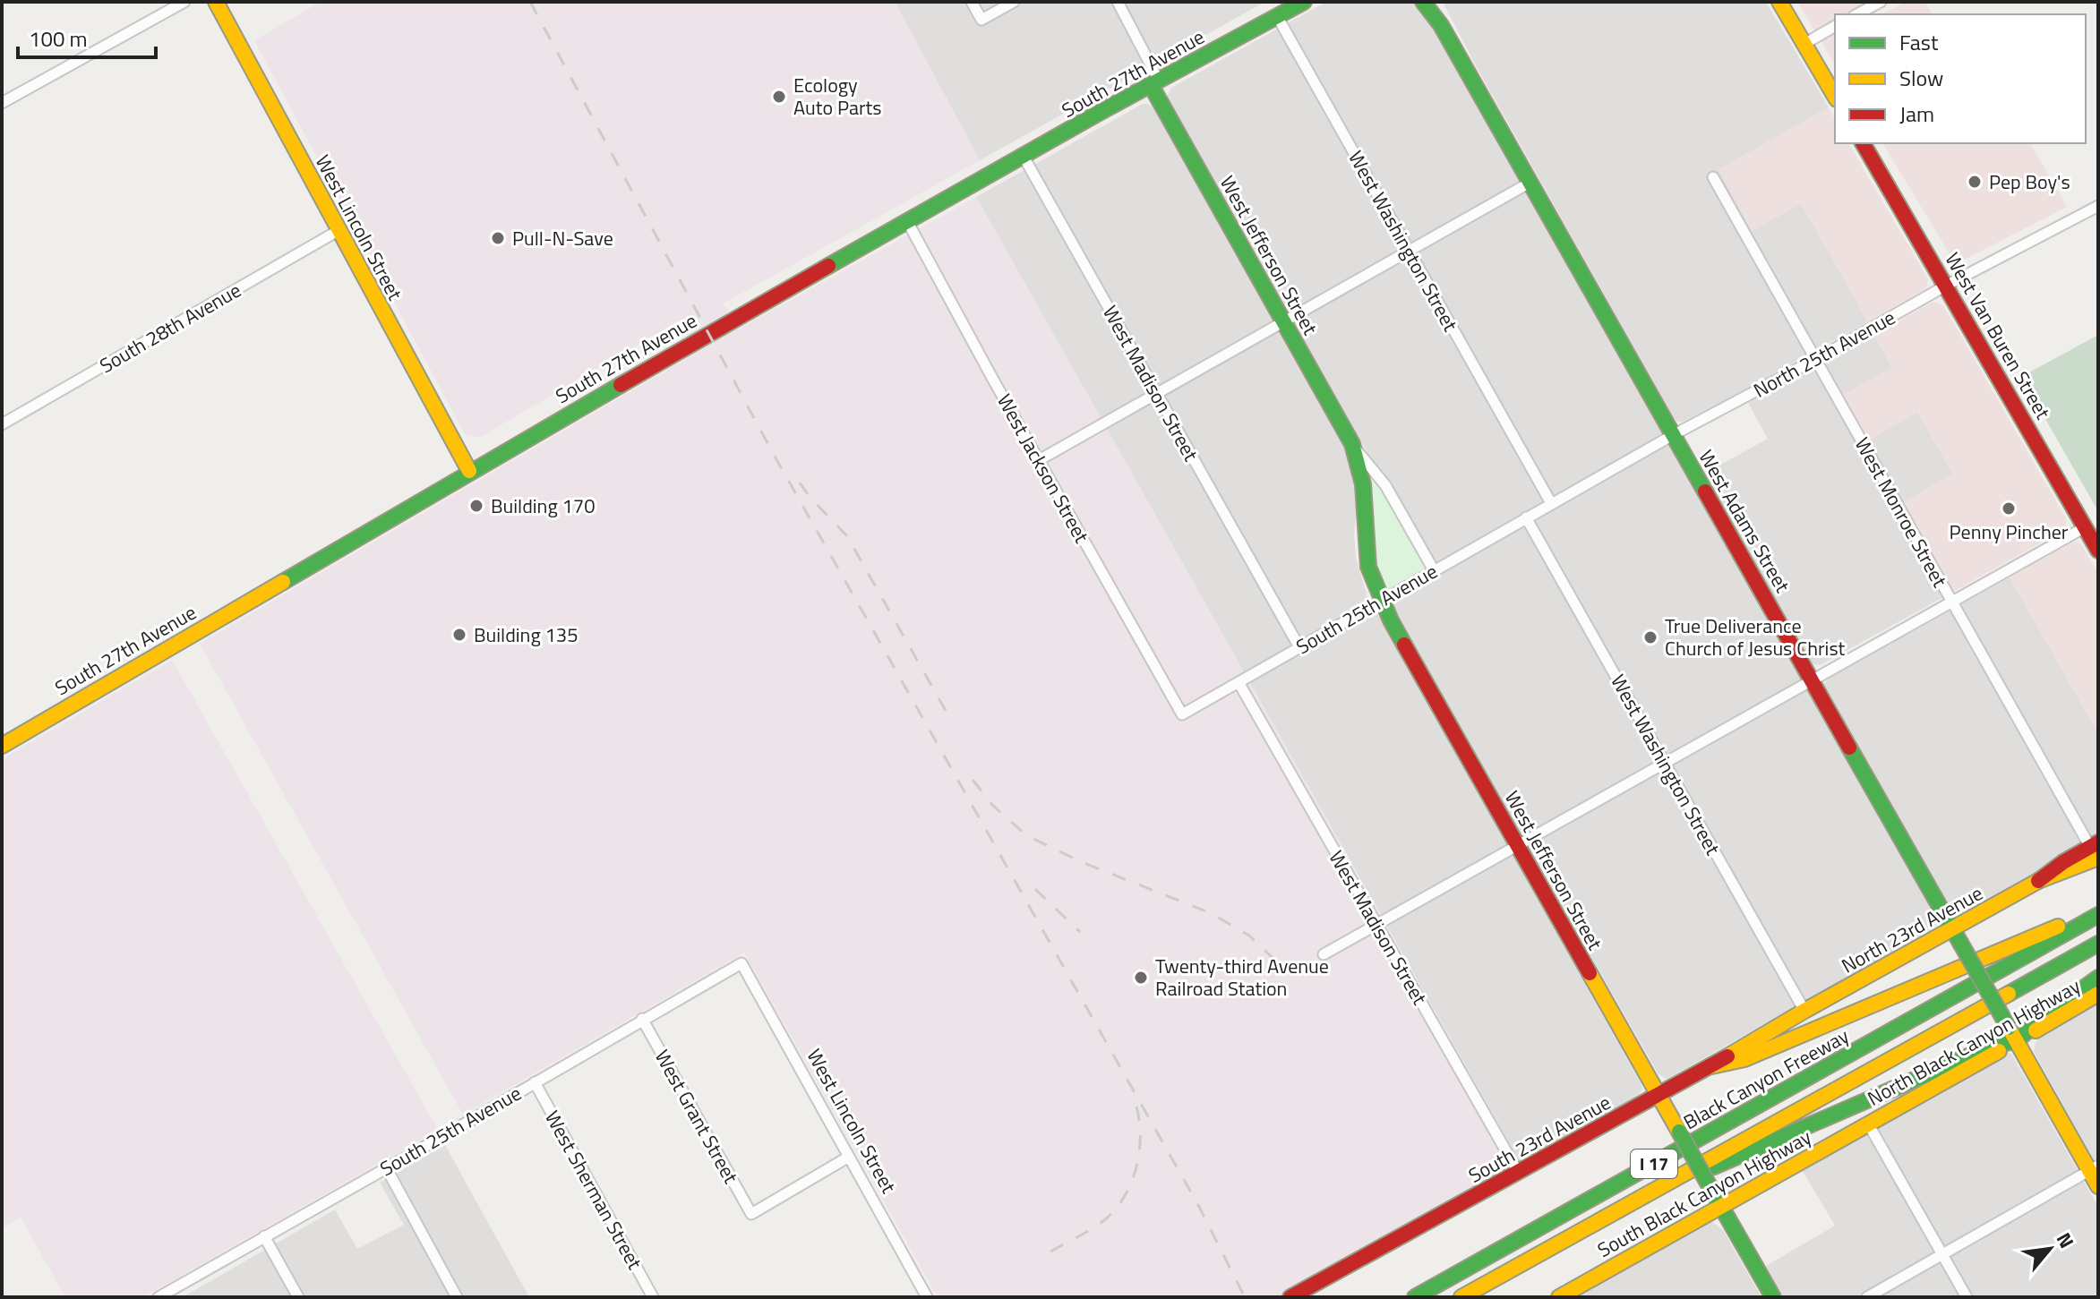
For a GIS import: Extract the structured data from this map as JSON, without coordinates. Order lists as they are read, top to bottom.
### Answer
{
  "streets": {
    "main road": [
      "South 27th Avenue",
      "West Lincoln Street",
      "West Jefferson Street",
      "West Van Buren Street",
      "West Adams Street",
      "North 23rd Avenue",
      "North Black Canyon Highway",
      "Black Canyon Freeway",
      "South 23rd Avenue",
      "I 17",
      "South Black Canyon Highway"
    ],
    "street": [
      "West Washington Street",
      "South 28th Avenue",
      "North 25th Avenue",
      "West Madison Street",
      "West Jackson Street",
      "West Monroe Street",
      "South 25th Avenue",
      "West Grant Street",
      "West Sherman Street"
    ]
  },
  "crossings": [
    ["South 27th Avenue", "West Lincoln Street"],
    ["South 27th Avenue", "West Washington Street"],
    ["South 27th Avenue", "West Jefferson Street"],
    ["South 27th Avenue", "West Madison Street"],
    ["South 27th Avenue", "West Jackson Street"],
    ["West Lincoln Street", "South 28th Avenue"],
    ["West Lincoln Street", "South 25th Avenue"],
    ["West Lincoln Street", "West Grant Street"],
    ["West Washington Street", "North 25th Avenue"],
    ["West Washington Street", "South 25th Avenue"],
    ["West Washington Street", "North 23rd Avenue"],
    ["West Washington Street", "South 23rd Avenue"],
    ["West Jefferson Street", "South 25th Avenue"],
    ["West Jefferson Street", "South 23rd Avenue"],
    ["West Jefferson Street", "South Black Canyon Highway"],
    ["West Van Buren Street", "North 25th Avenue"],
    ["North 25th Avenue", "West Monroe Street"],
    ["North 25th Avenue", "West Adams Street"],
    ["North 25th Avenue", "South 25th Avenue"],
    ["West Madison Street", "South 25th Avenue"],
    ["West Madison Street", "South 23rd Avenue"],
    ["West Jackson Street", "South 25th Avenue"],
    ["West Monroe Street", "North 23rd Avenue"],
    ["West Adams Street", "North 23rd Avenue"],
    ["West Adams Street", "North Black Canyon Highway"],
    ["South 25th Avenue", "West Grant Street"],
    ["South 25th Avenue", "West Sherman Street"],
    ["North 23rd Avenue", "South 23rd Avenue"],
    ["North Black Canyon Highway", "South Black Canyon Highway"]
  ],
  "places": [
    "Ecology Auto Parts",
    "Pep Boy's",
    "Pull-N-Save",
    "Building 170",
    "Penny Pincher",
    "Building 135",
    "True Deliverance Church of Jesus Christ",
    "Twenty-third Avenue Railroad Station"
  ],
  "legend": ["Fast", "Slow", "Jam"],
  "scale_bar": "100 m",
  "north": "top right"
}
